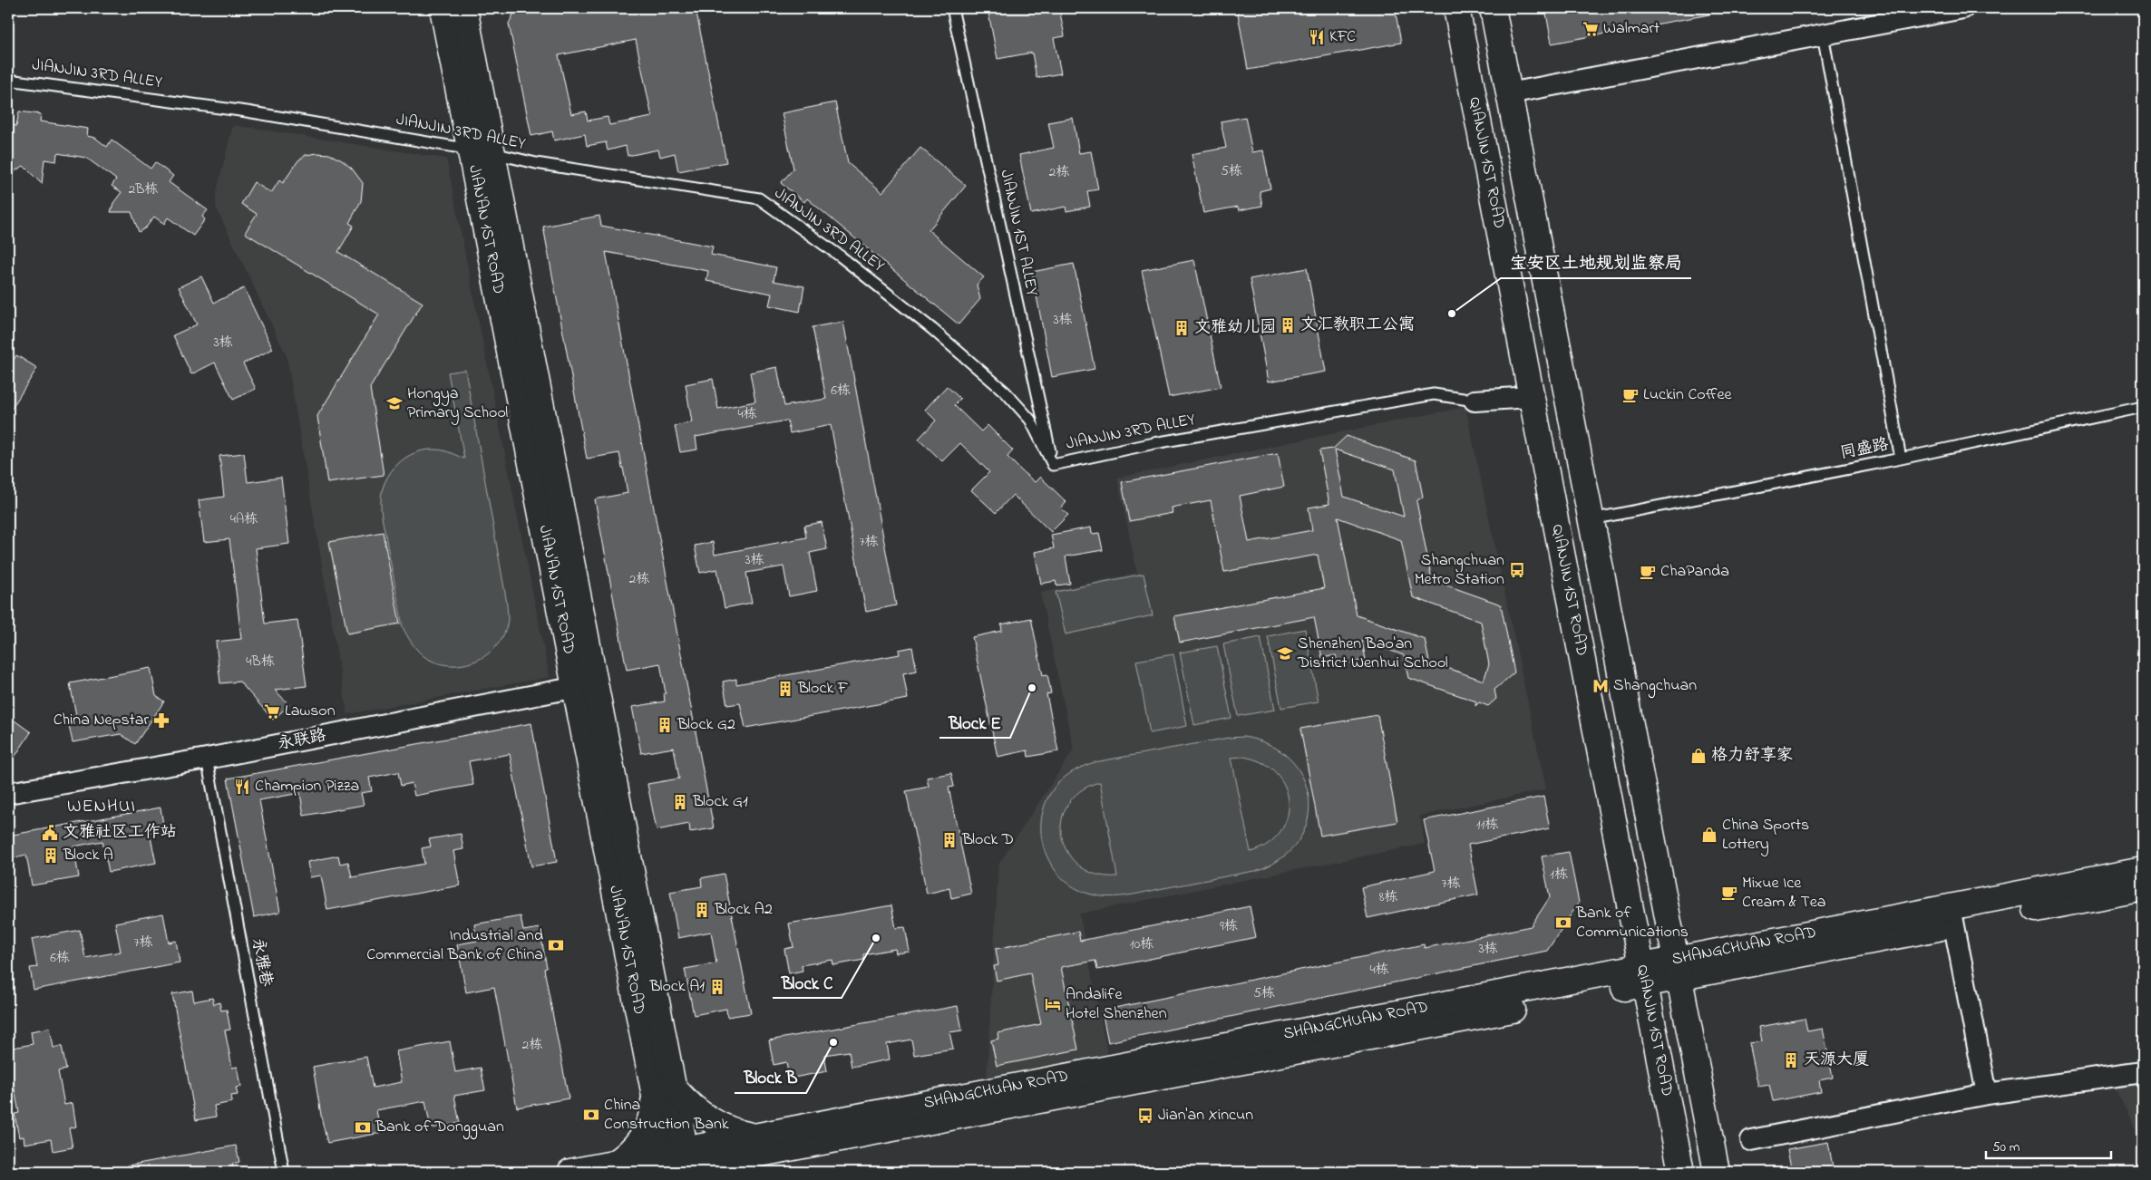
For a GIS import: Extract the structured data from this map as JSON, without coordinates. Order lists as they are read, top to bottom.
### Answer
{
  "streets": {
    "main road": ["QIANJIN 1ST ROAD", "JIAN'AN 1ST ROAD", "SHANGCHUAN ROAD"],
    "street": ["永联路"],
    "lane": [
      "JIANJIN 3RD ALLEY",
      "JIANJIN 1ST ALLEY",
      "同盛路",
      "永雅巷"
    ]
  },
  "crossings": [
    ["JIANJIN 3RD ALLEY", "JIAN'AN 1ST ROAD"],
    ["JIANJIN 3RD ALLEY", "JIANJIN 1ST ALLEY"],
    ["QIANJIN 1ST ROAD", "SHANGCHUAN ROAD"],
    ["JIAN'AN 1ST ROAD", "永联路"],
    ["JIAN'AN 1ST ROAD", "SHANGCHUAN ROAD"],
    ["永联路", "永雅巷"]
  ],
  "districts": ["WENHUI"],
  "places": {
    "supermarket": ["Walmart", "Lawson"],
    "restaurant": ["KFC", "Champion Pizza"],
    "other": [
      "宝安区土地规划监察局",
      "Block E",
      "Block C",
      "Block B"
    ],
    "building": [
      "文汇教职工公寓",
      "文雅幼儿园",
      "Block F",
      "Block G2",
      "Block G1",
      "Block D",
      "Block A",
      "Block A2",
      "Block A1",
      "天源大厦"
    ],
    "cafe": ["Luckin Coffee", "ChaPanda", "Mixue Ice Cream & Tea"],
    "school or university": ["Hongya Primary School", "Shenzhen Bao'an District Wenhui School"],
    "bus stop": ["Shangchuan Metro Station", "Jian'an Xincun"],
    "metro station": ["Shangchuan"],
    "pharmacy": ["China Nepstar"],
    "shop": ["格力舒享家", "China Sports Lottery"],
    "public building": ["文雅社区工作站"],
    "bank": [
      "Bank of Communications",
      "Industrial and Commercial Bank of China",
      "China Construction Bank",
      "Bank of Dongguan"
    ],
    "hotel": ["Andalife Hotel Shenzhen"]
  },
  "house_numbers": [
    "5栋",
    "2栋",
    "2B栋",
    "3栋",
    "3栋",
    "6栋",
    "4栋",
    "4A栋",
    "7栋",
    "3栋",
    "2栋",
    "4B栋",
    "11栋",
    "1栋",
    "7栋",
    "8栋",
    "9栋",
    "7栋",
    "10栋",
    "3栋",
    "6栋",
    "4栋",
    "5栋",
    "2栋"
  ],
  "scale_bar": "50 m"
}
